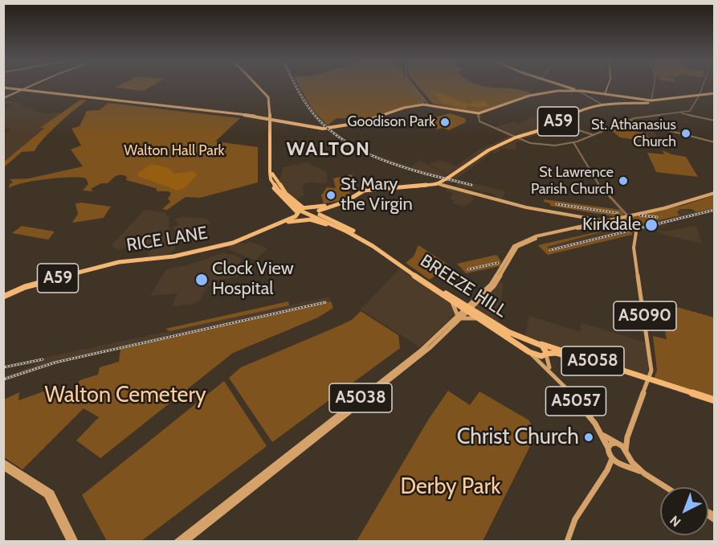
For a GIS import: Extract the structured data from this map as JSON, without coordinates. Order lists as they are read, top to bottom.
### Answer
{
  "streets": {
    "highway": [
      "A59",
      "RICE LANE",
      "BREEZE HILL",
      "A5058"
    ],
    "main road": ["A5090", "A5038", "A5057"]
  },
  "crossings": [
    ["A59", "RICE LANE"],
    ["BREEZE HILL", "A5090"],
    ["BREEZE HILL", "A5058"],
    ["BREEZE HILL", "A5038"],
    ["A5090", "A5058"]
  ],
  "districts": ["WALTON"],
  "parks": ["Walton Hall Park", "Walton Cemetery", "Derby Park"],
  "places": [
    "Goodison Park",
    "St. Athanasius Church",
    "St Lawrence Parish Church",
    "St Mary the Virgin",
    "Kirkdale",
    "Clock View Hospital",
    "Christ Church"
  ],
  "north": "bottom left"
}
